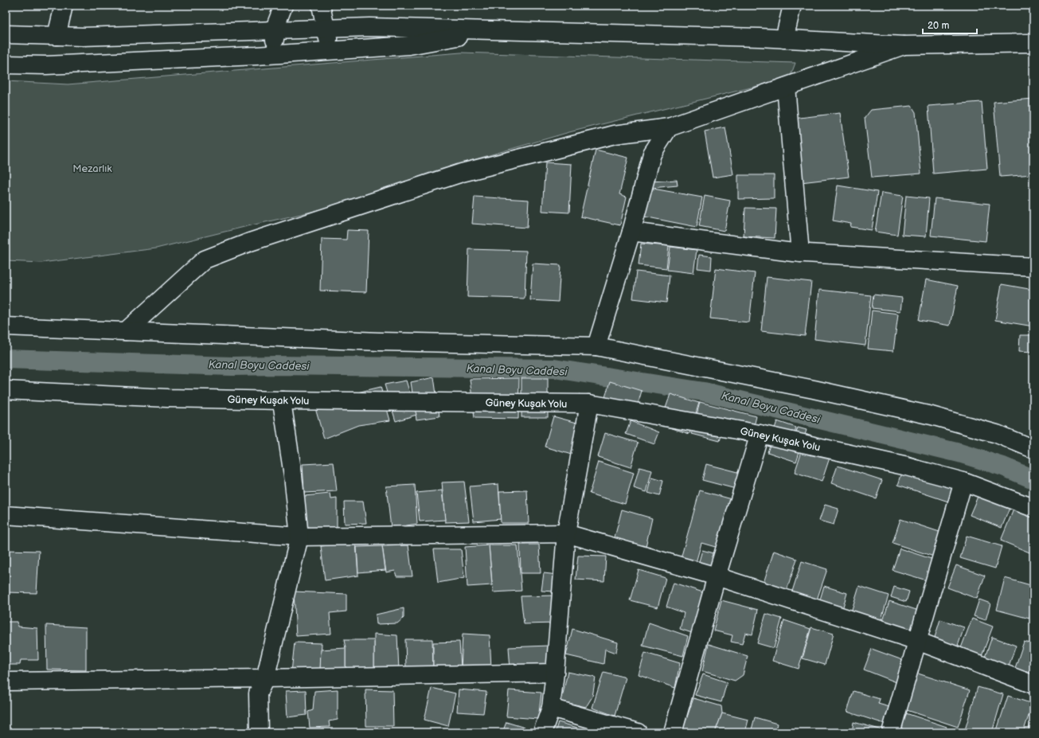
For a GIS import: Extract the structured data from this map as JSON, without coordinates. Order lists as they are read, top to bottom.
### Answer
{
  "streets": {
    "street": ["Güney Kuşak Yolu"]
  },
  "water": ["Kanal Boyu Caddesi"],
  "parks": ["Mezarlık"],
  "scale_bar": "20 m"
}
